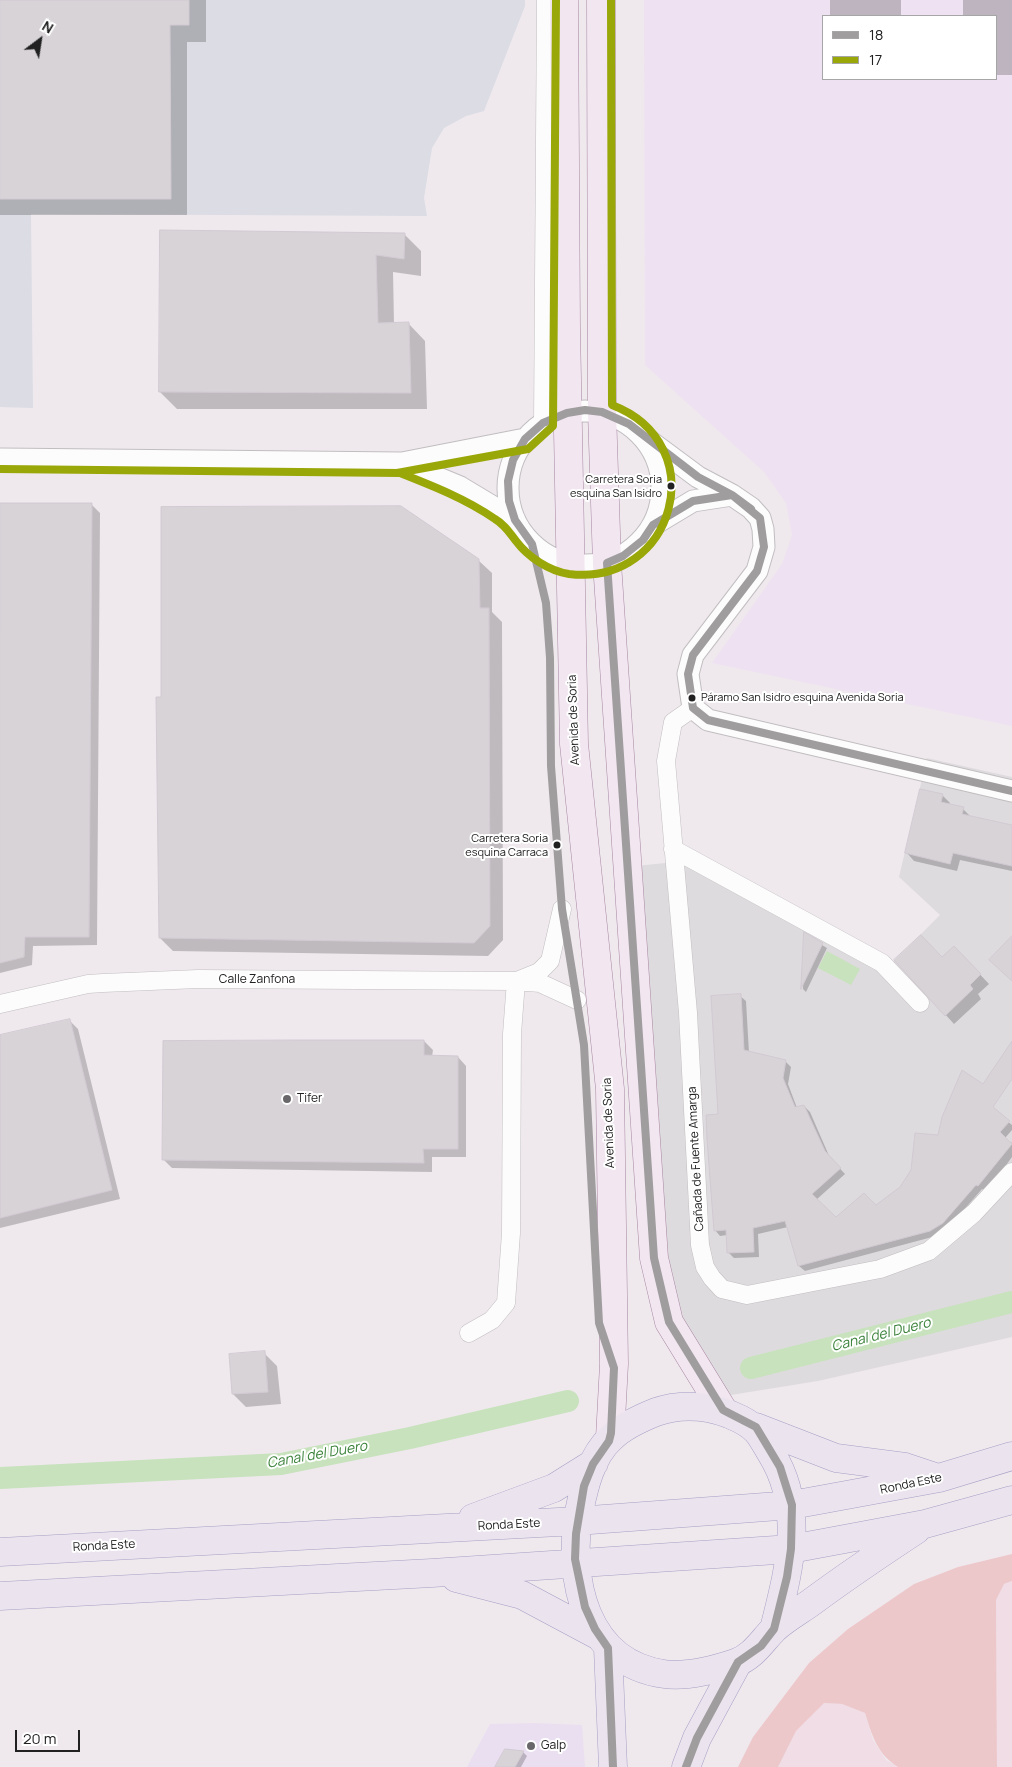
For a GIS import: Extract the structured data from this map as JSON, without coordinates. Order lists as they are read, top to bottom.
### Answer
{
  "streets": {
    "highway": ["Ronda Este"],
    "main road": ["Avenida de Soria"],
    "street": ["Calle Zanfona", "Cañada de Fuente Amarga"]
  },
  "water": ["Canal del Duero"],
  "places": [
    "Carretera Soria esquina San Isidro",
    "Páramo San Isidro esquina Avenida Soria",
    "Carretera Soria esquina Carraca",
    "Tifer",
    "Galp"
  ],
  "lines": ["transit line 17", "transit line 18"],
  "legend": ["18", "17"],
  "scale_bar": "20 m",
  "north": "top right"
}
